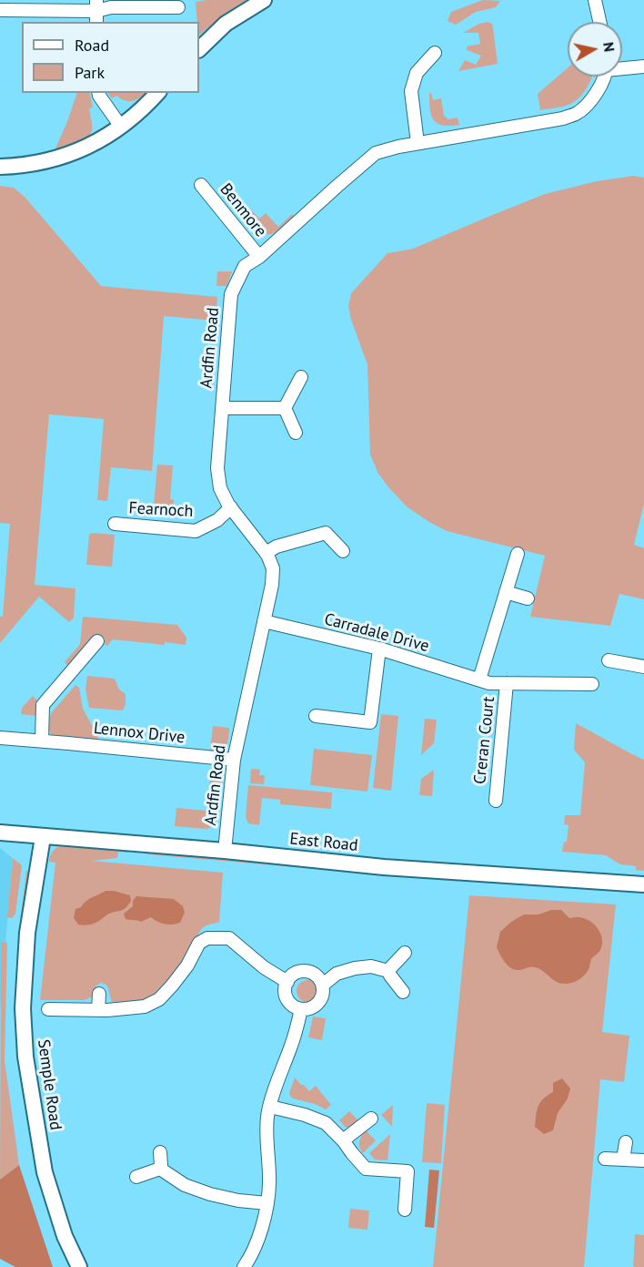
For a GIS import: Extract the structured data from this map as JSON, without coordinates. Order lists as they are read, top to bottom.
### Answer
{
  "streets": {
    "street": [
      "Benmore",
      "Ardfin Road",
      "Fearnoch",
      "Carradale Drive",
      "Lennox Drive",
      "Creran Court",
      "East Road",
      "Semple Road"
    ]
  },
  "crossings": [
    ["Benmore", "Ardfin Road"],
    ["Ardfin Road", "Fearnoch"],
    ["Ardfin Road", "Carradale Drive"],
    ["Ardfin Road", "Lennox Drive"],
    ["Ardfin Road", "East Road"],
    ["Carradale Drive", "Creran Court"],
    ["East Road", "Semple Road"]
  ],
  "legend": ["Road", "Park"],
  "north": "right"
}
